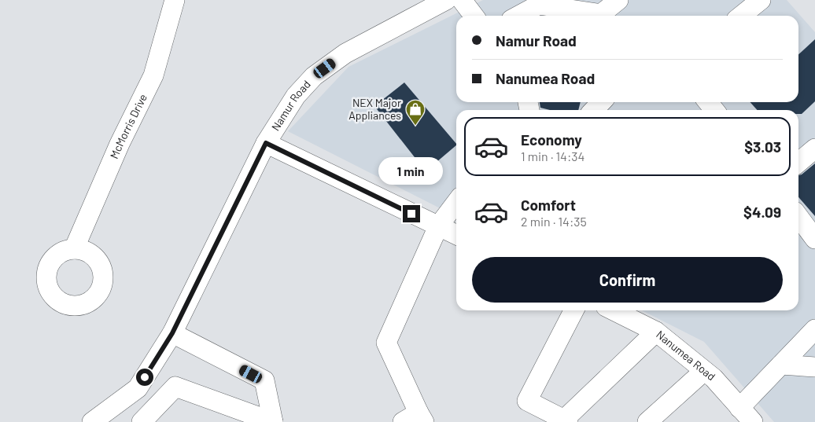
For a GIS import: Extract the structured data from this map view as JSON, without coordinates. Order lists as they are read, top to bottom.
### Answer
{
  "streets": {
    "street": ["Namur Road", "McMorris Drive", "Nanumea Road"]
  },
  "places": {
    "shop": ["NEX Major Appliances"]
  },
  "page": {
    "banner": ["Namur Road", "Nanumea Road"],
    "list": [
      {
        "name": "Economy",
        "note": "1 min · 14:34",
        "value": "$3.03"
      },
      {
        "name": "Comfort",
        "note": "2 min · 14:35",
        "value": "$4.09"
      }
    ],
    "bubble": "1 min",
    "buttons": "Confirm"
  }
}
